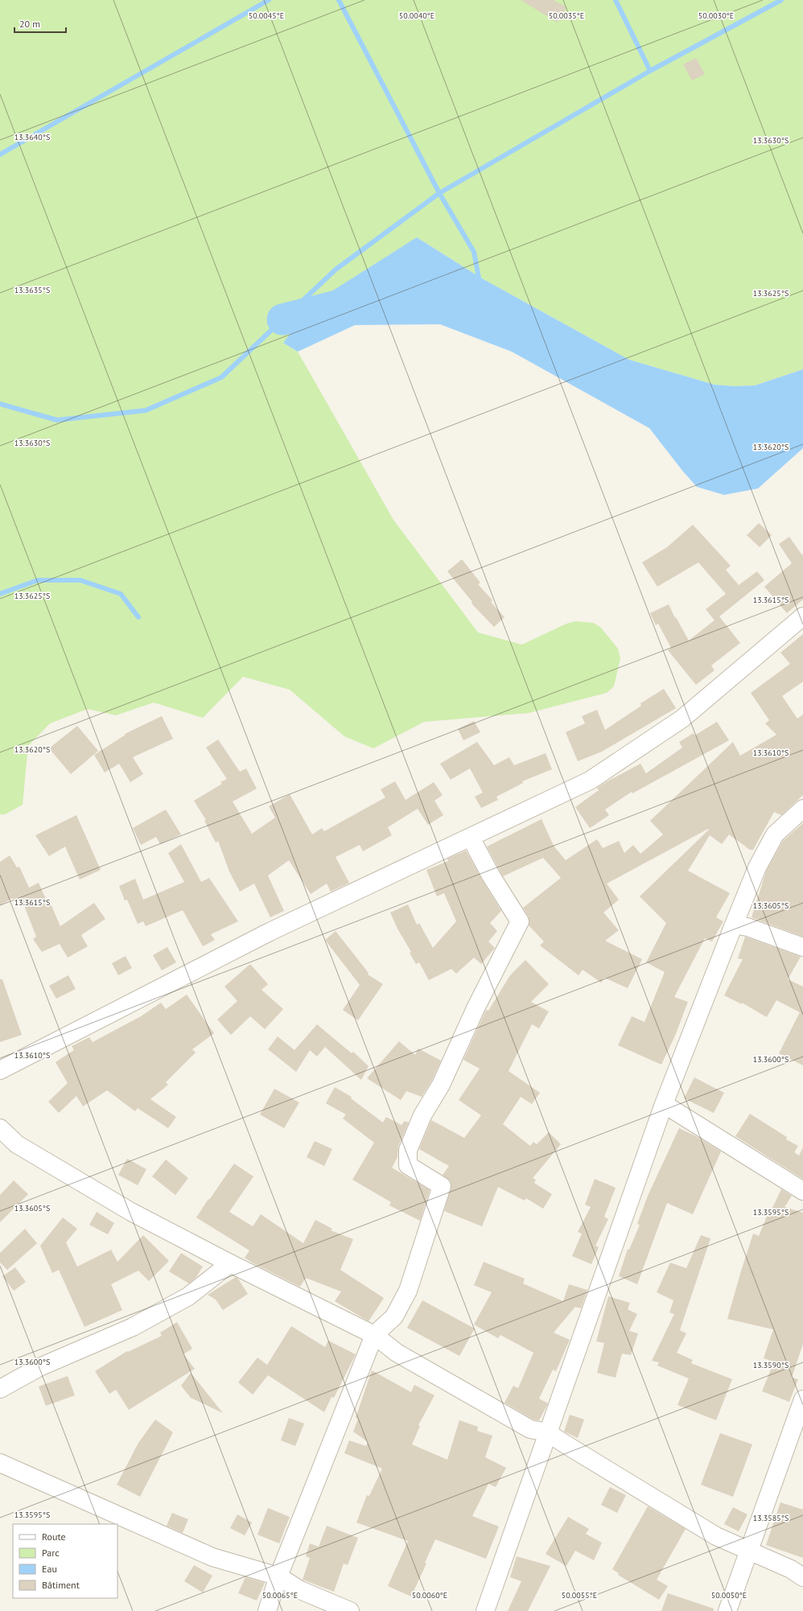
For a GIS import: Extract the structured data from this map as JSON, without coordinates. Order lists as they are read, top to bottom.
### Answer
{
  "legend": [
    "Route",
    "Parc",
    "Eau",
    "Bâtiment"
  ],
  "scale_bar": "20 m",
  "coordinates": [
    "50.0045°E",
    "50.0040°E",
    "50.0035°E",
    "50.0030°E",
    "13.3640°S",
    "13.3630°S",
    "13.3635°S",
    "13.3625°S",
    "13.3620°S",
    "13.3615°S",
    "13.3610°S",
    "13.3605°S",
    "13.3600°S",
    "13.3595°S",
    "13.3590°S",
    "13.3585°S",
    "50.0065°E",
    "50.0060°E",
    "50.0055°E",
    "50.0050°E"
  ]
}
